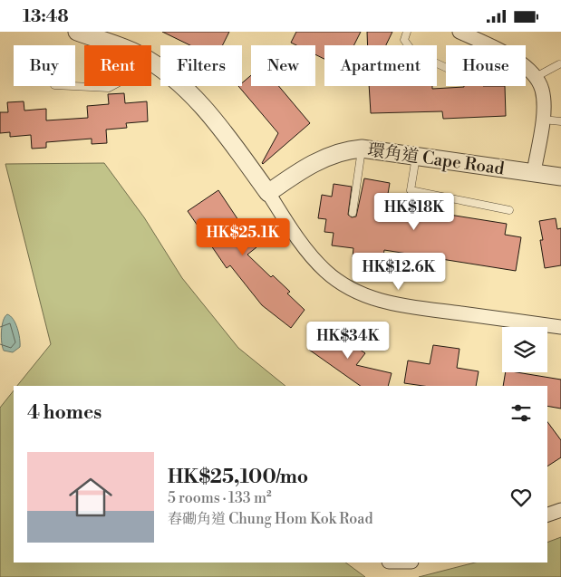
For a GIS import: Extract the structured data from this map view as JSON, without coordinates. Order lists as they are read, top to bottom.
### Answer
{
  "streets": {
    "street": ["環角道 Cape Road"]
  },
  "page": {
    "status": "13:48",
    "chip": [
      "Buy",
      "Rent",
      "Filters",
      "New",
      "Apartment",
      "House"
    ],
    "price": [
      "HK$18K",
      "HK$25.1K",
      "HK$12.6K",
      "HK$34K"
    ],
    "heading": "4 homes",
    "list": [
      {
        "name": "HK$25,100/mo",
        "note": "5 rooms · 133 m² · 舂磡角道 Chung Hom Kok Road"
      }
    ]
  }
}
